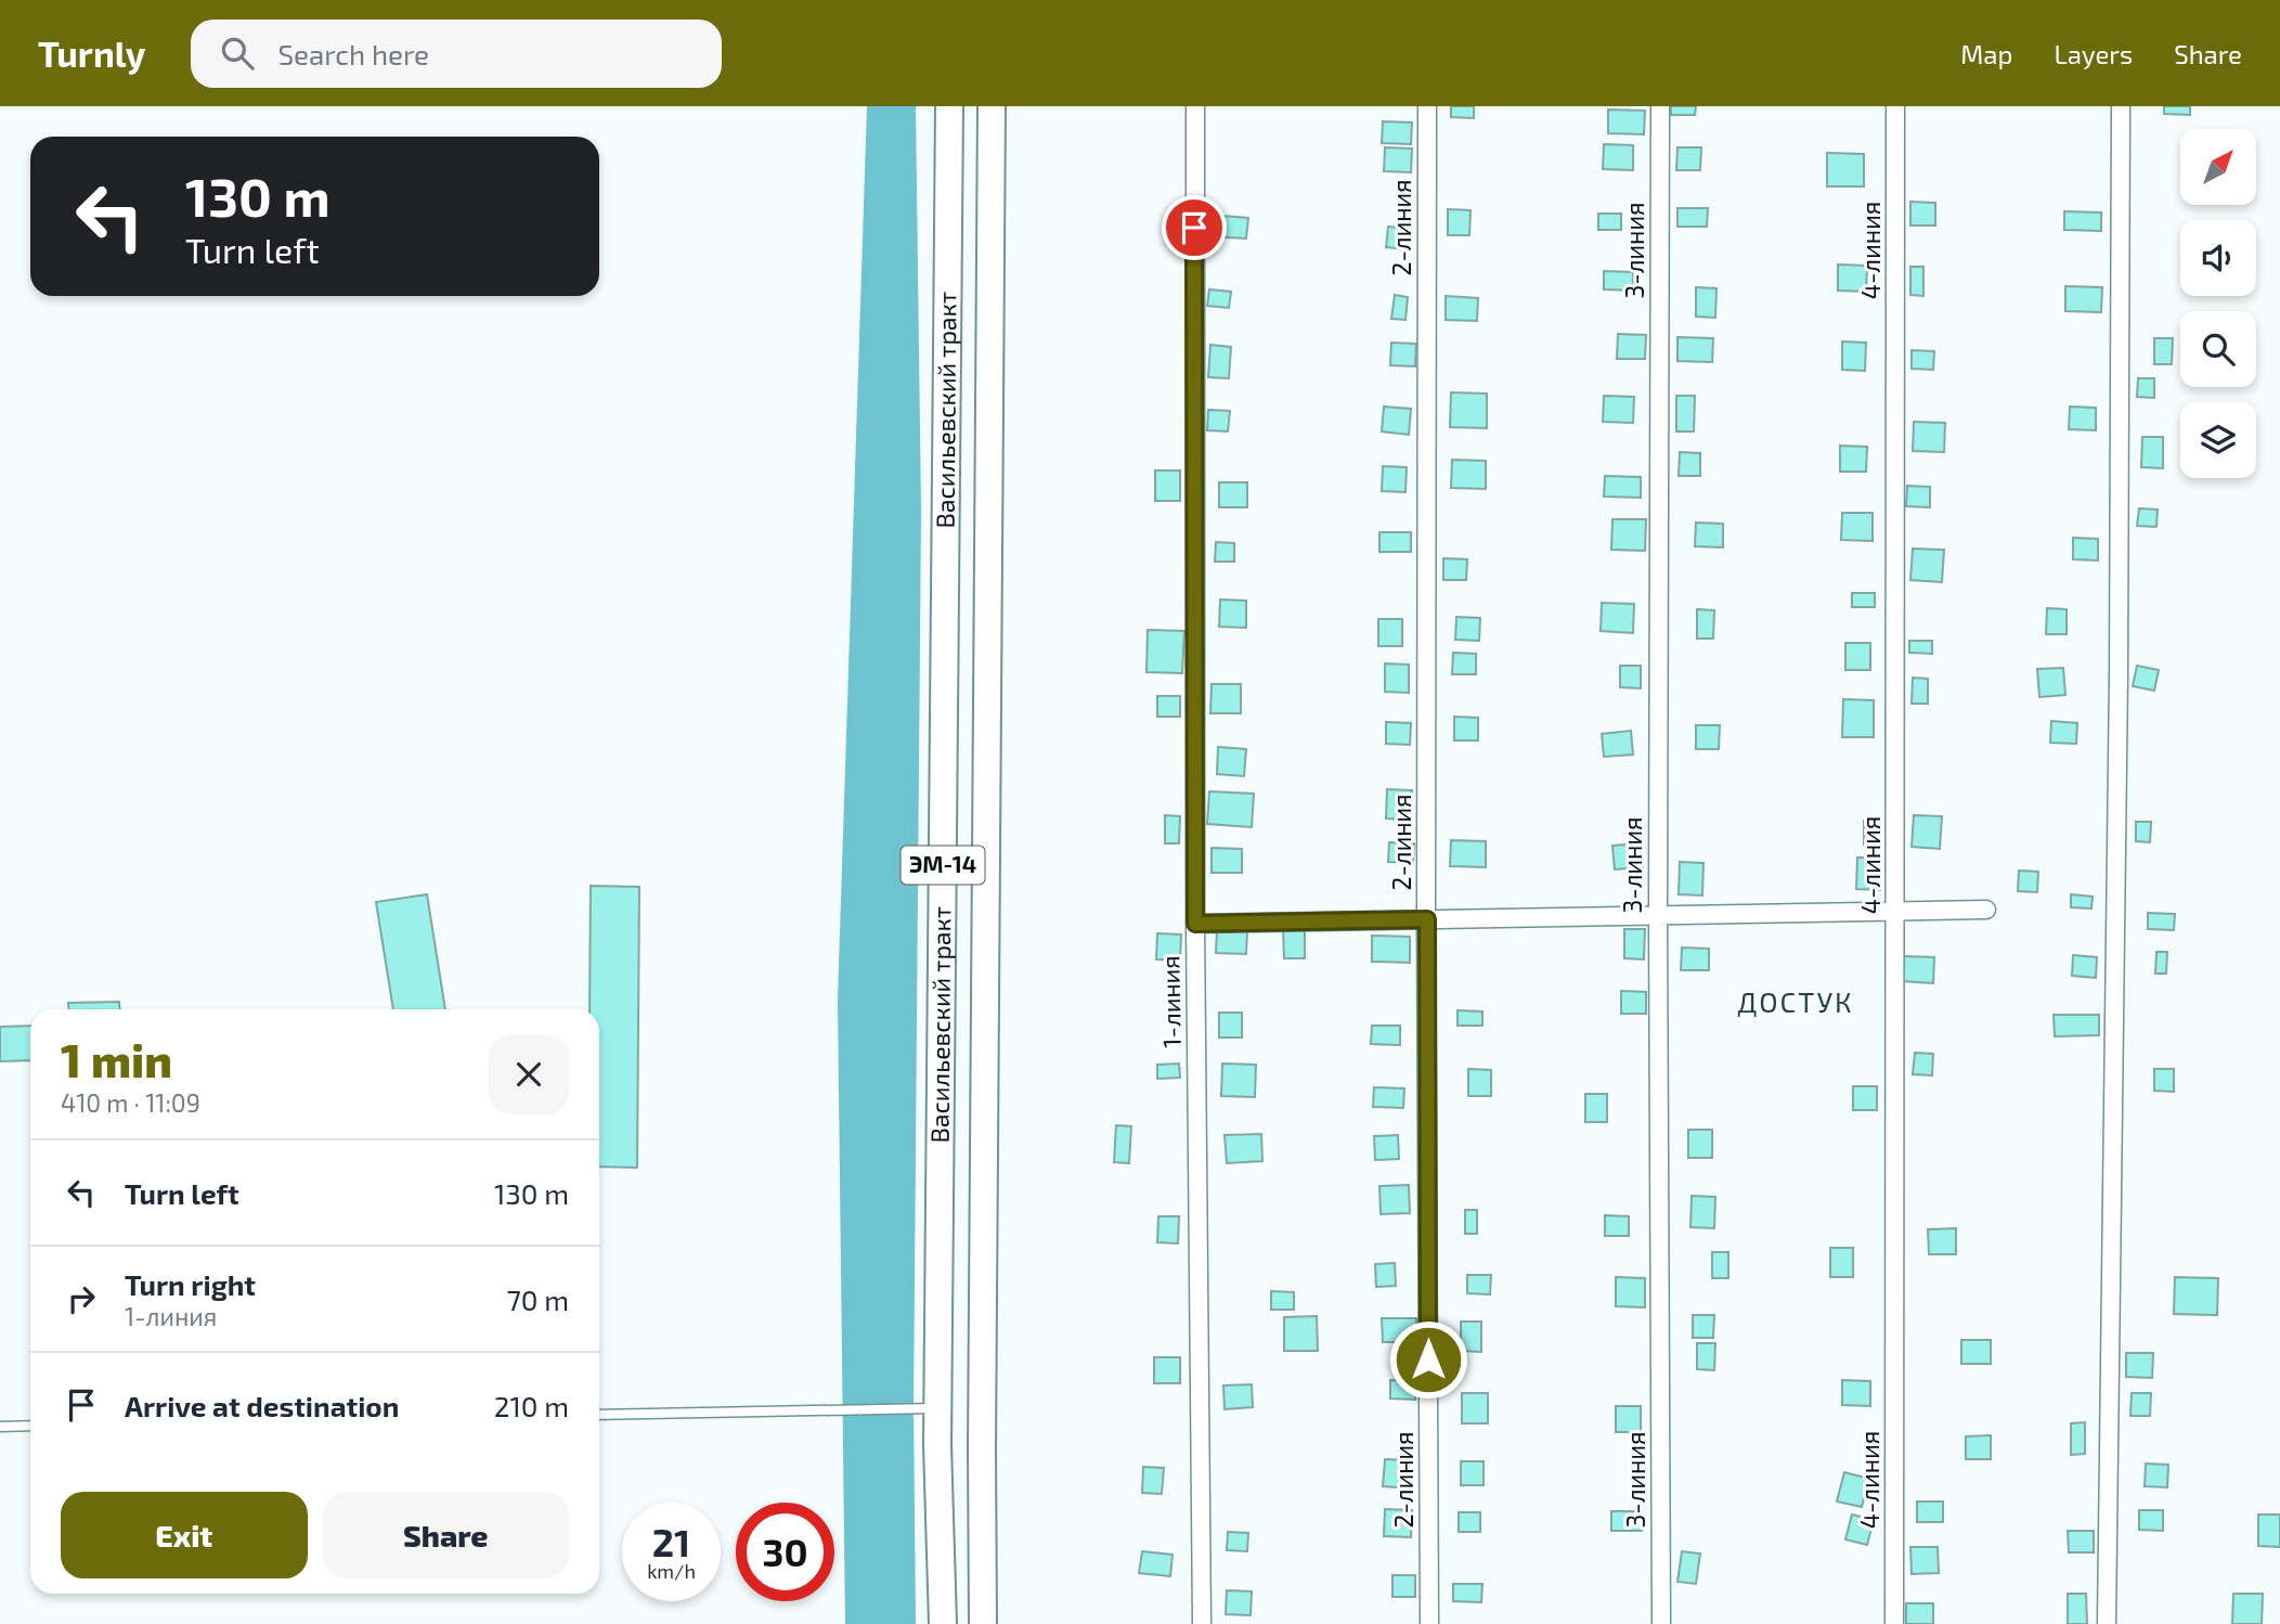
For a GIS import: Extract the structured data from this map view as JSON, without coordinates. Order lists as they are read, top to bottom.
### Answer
{
  "streets": {
    "main road": ["Васильевский тракт", "ЭМ-14"],
    "street": [
      "2-линия",
      "3-линия",
      "4-линия",
      "1-линия"
    ]
  },
  "districts": ["ДОСТУК"],
  "north": "top right",
  "page": {
    "header": "Turnly",
    "search": "Search here",
    "nav": ["Map", "Layers", "Share"],
    "turn": ["130 m", "Turn left"],
    "heading": ["1 min", "410 m · 11:09"],
    "list": [
      {
        "name": "Turn left",
        "value": "130 m"
      },
      {
        "name": "Turn right",
        "note": "1-линия",
        "value": "70 m"
      },
      {
        "name": "Arrive at destination",
        "value": "210 m"
      }
    ],
    "buttons": ["Exit", "Share"],
    "speed": "21 km/h",
    "limit": "30"
  }
}
